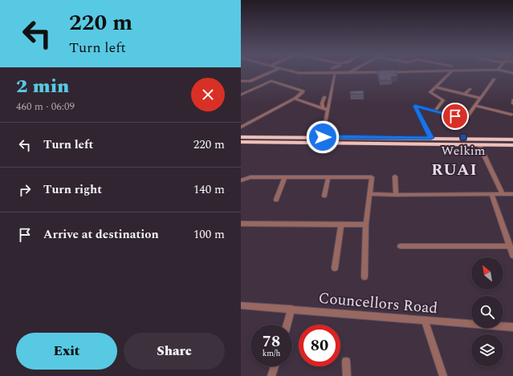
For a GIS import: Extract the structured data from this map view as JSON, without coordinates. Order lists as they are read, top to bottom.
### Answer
{
  "streets": {
    "street": ["Councellors Road"]
  },
  "districts": ["RUAI"],
  "places": {
    "transit": ["Welkim"]
  },
  "north": "top left",
  "page": {
    "turn": ["220 m", "Turn left"],
    "heading": ["2 min", "460 m · 06:09"],
    "list": [
      {
        "name": "Turn left",
        "value": "220 m"
      },
      {
        "name": "Turn right",
        "value": "140 m"
      },
      {
        "name": "Arrive at destination",
        "value": "100 m"
      }
    ],
    "speed": "78 km/h",
    "limit": "80",
    "buttons": ["Exit", "Share"]
  }
}
